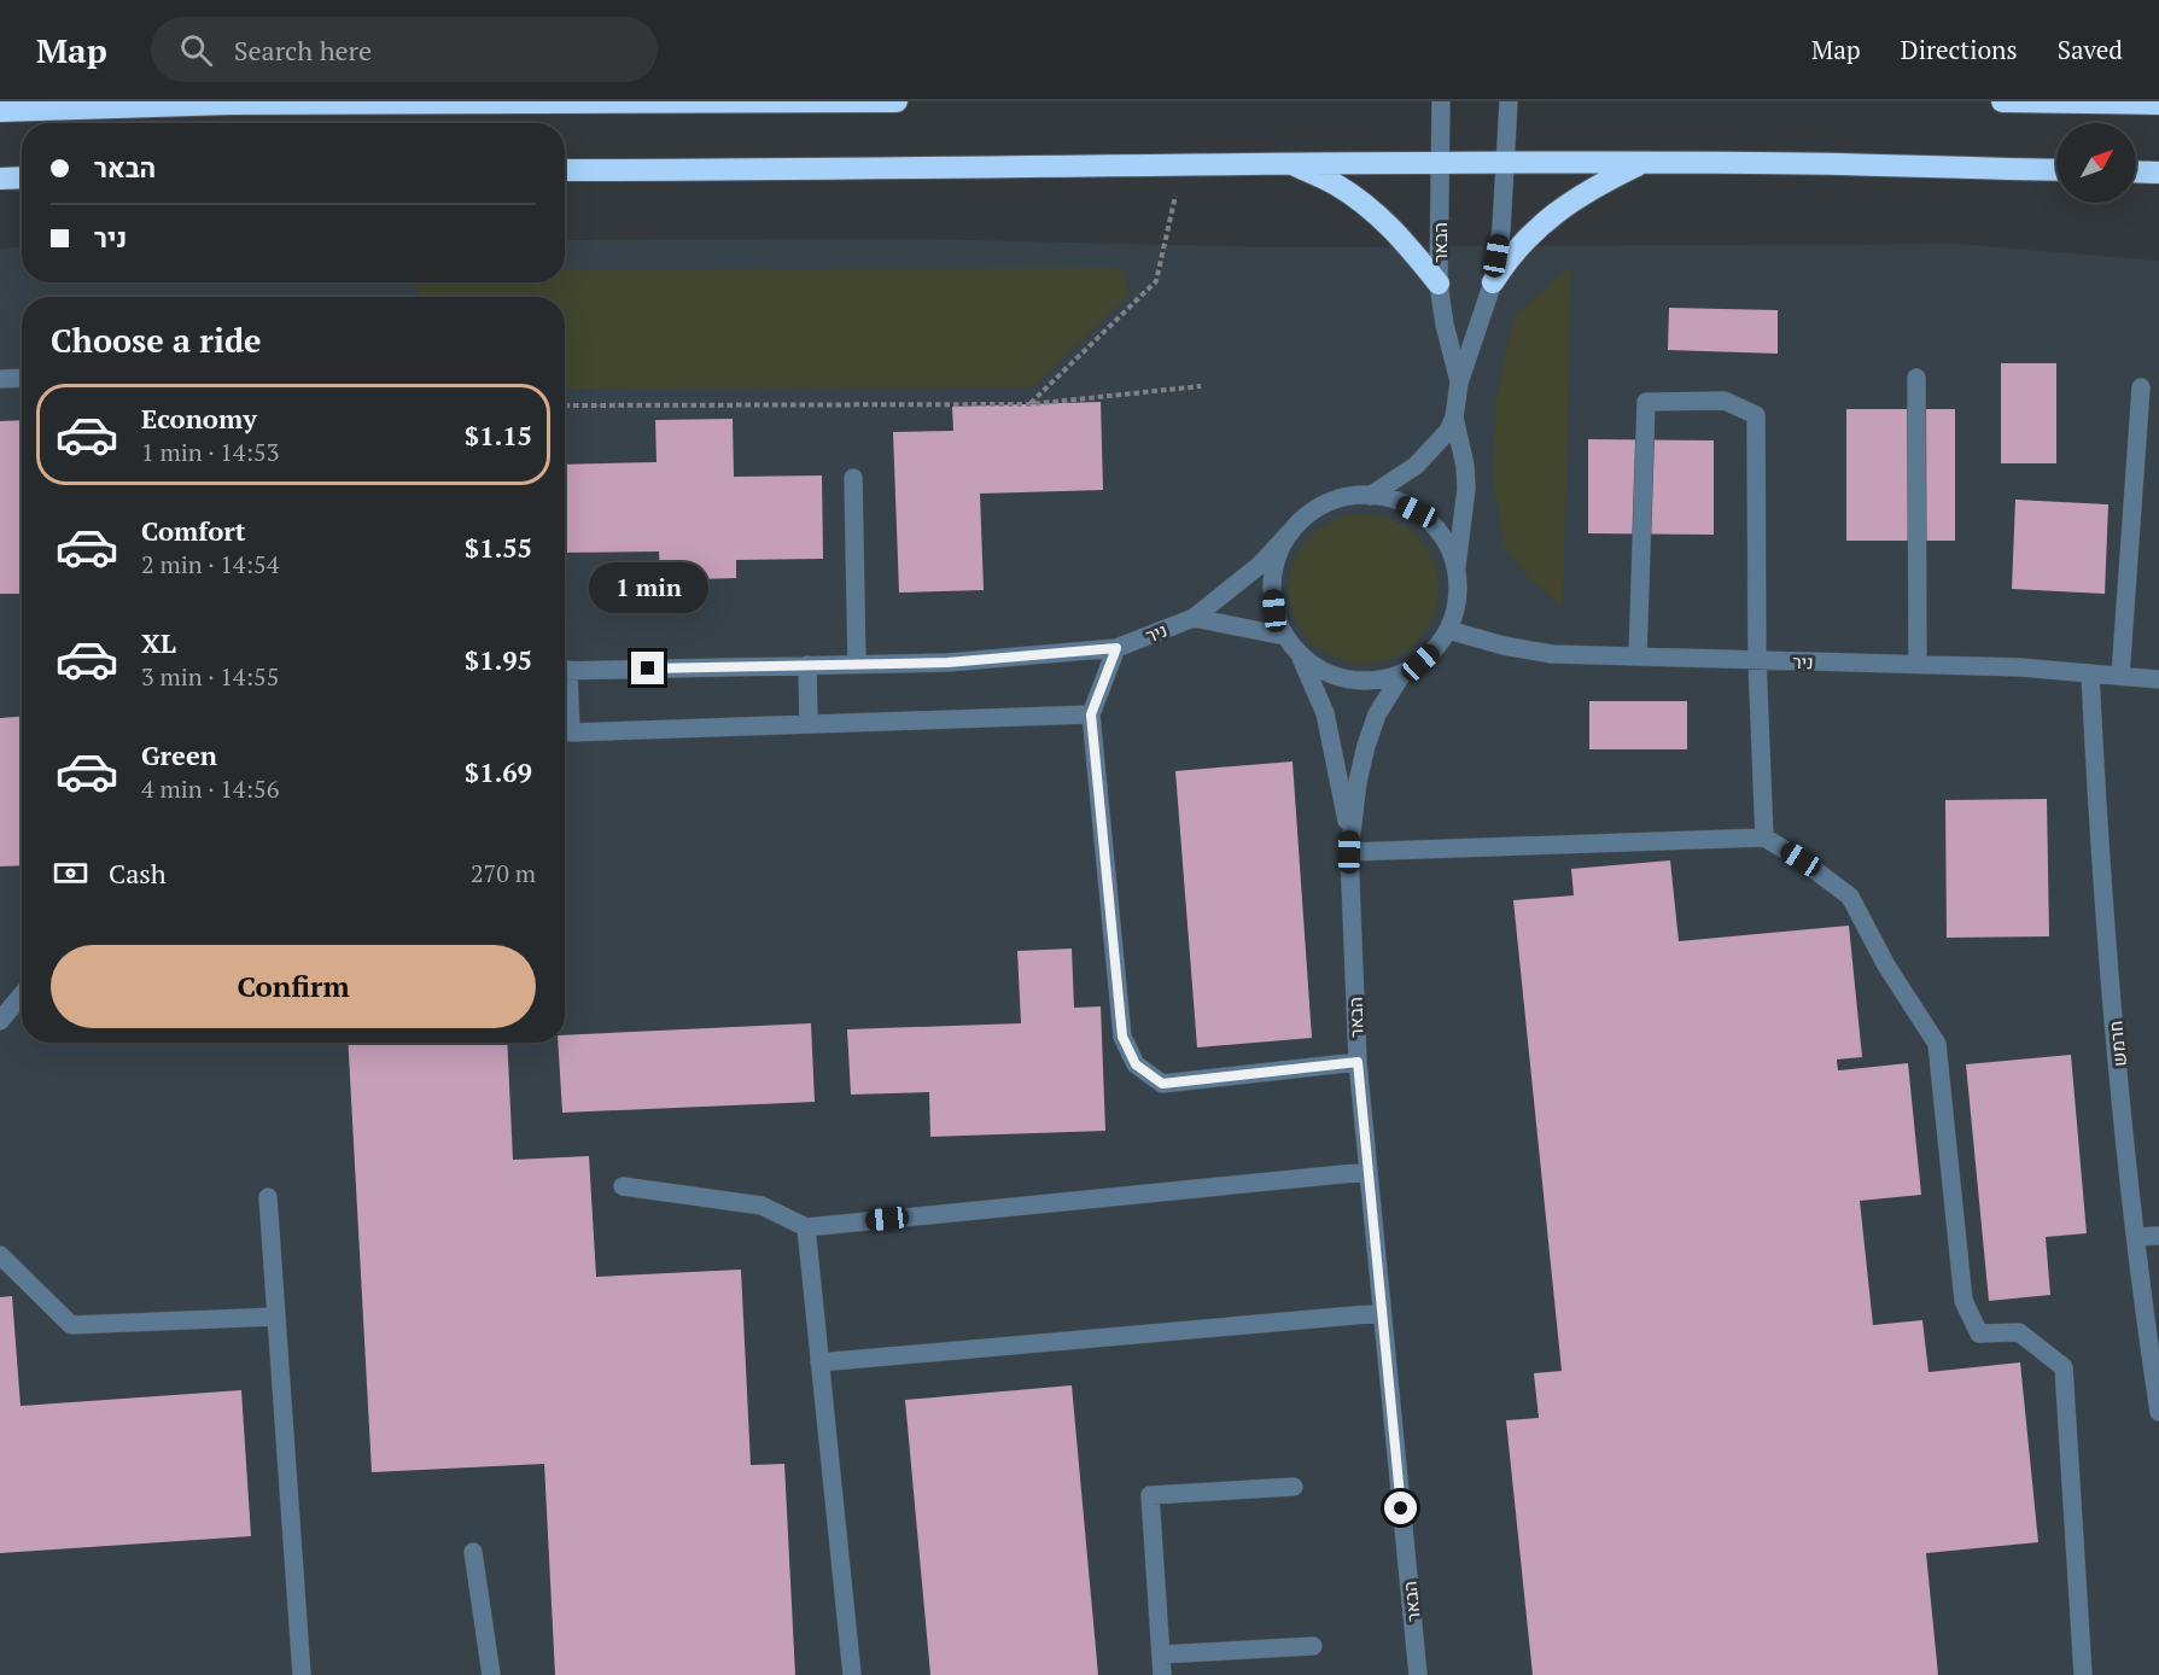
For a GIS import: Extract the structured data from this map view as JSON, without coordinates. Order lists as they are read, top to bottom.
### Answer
{
  "streets": {
    "street": ["הבאר", "ניר", "חרמש"]
  },
  "crossings": [
    ["הבאר", "ניר"],
    ["ניר", "חרמש"]
  ],
  "north": "top right",
  "page": {
    "header": "Map",
    "search": "Search here",
    "nav": ["Map", "Directions", "Saved"],
    "banner": ["הבאר", "ניר"],
    "heading": "Choose a ride",
    "list": [
      {
        "name": "Economy",
        "note": "1 min · 14:53",
        "value": "$1.15"
      },
      {
        "name": "Comfort",
        "note": "2 min · 14:54",
        "value": "$1.55"
      },
      {
        "name": "XL",
        "note": "3 min · 14:55",
        "value": "$1.95"
      },
      {
        "name": "Green",
        "note": "4 min · 14:56",
        "value": "$1.69"
      }
    ],
    "bubble": "1 min",
    "pay": ["Cash", "270 m"],
    "buttons": "Confirm"
  }
}
